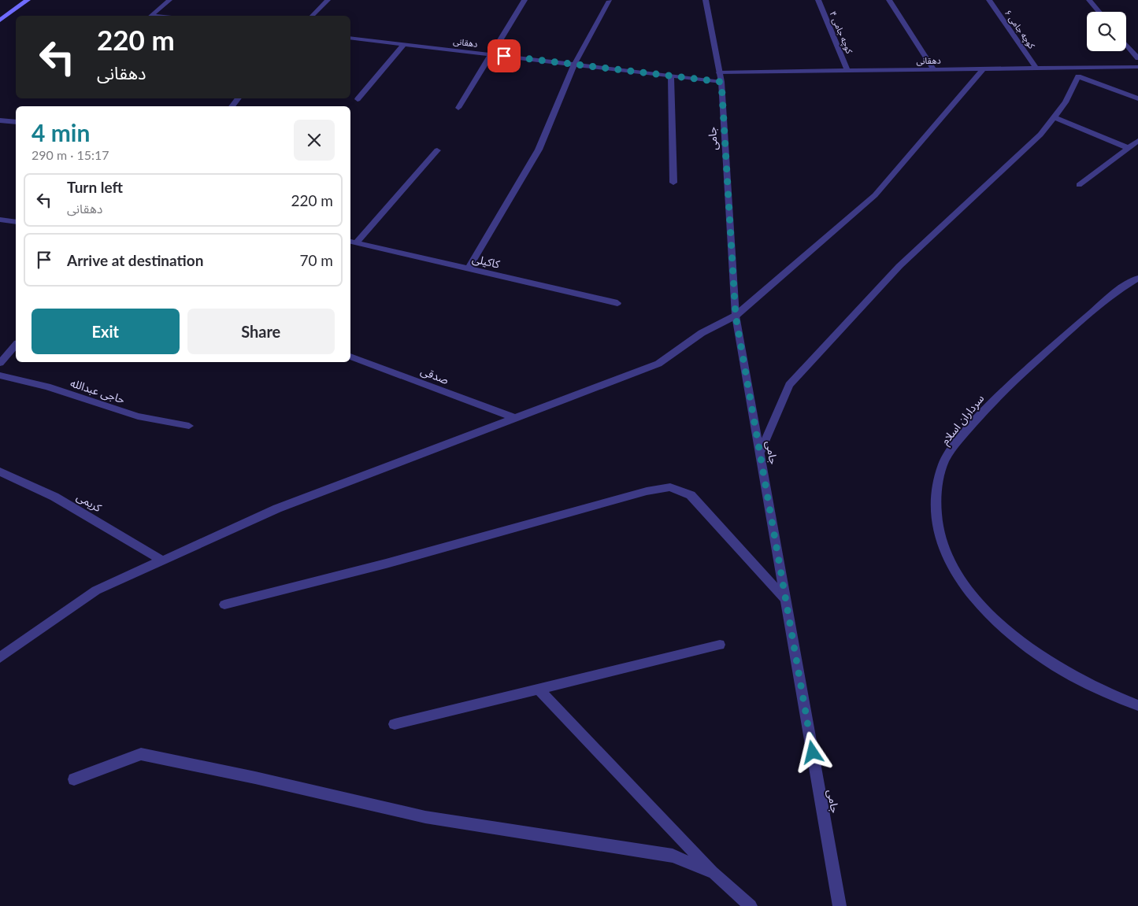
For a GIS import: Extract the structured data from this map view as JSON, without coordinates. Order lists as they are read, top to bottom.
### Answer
{
  "streets": {
    "street": [
      "کوچه جامی ۶",
      "کوچه جامی ۴",
      "دهقانی",
      "جامی",
      "کاکیلی",
      "صدقی",
      "حاجی عبدالله",
      "سرداران اسلام",
      "کریمی"
    ]
  },
  "crossings": [
    ["کوچه جامی ۶", "دهقانی"],
    ["کوچه جامی ۴", "دهقانی"],
    ["دهقانی", "جامی"]
  ],
  "page": {
    "turn": ["220 m", "دهقانی"],
    "heading": ["4 min", "290 m · 15:17"],
    "list": [
      {
        "name": "Turn left",
        "note": "دهقانی",
        "value": "220 m"
      },
      {
        "name": "Arrive at destination",
        "value": "70 m"
      }
    ],
    "buttons": ["Exit", "Share"]
  }
}
